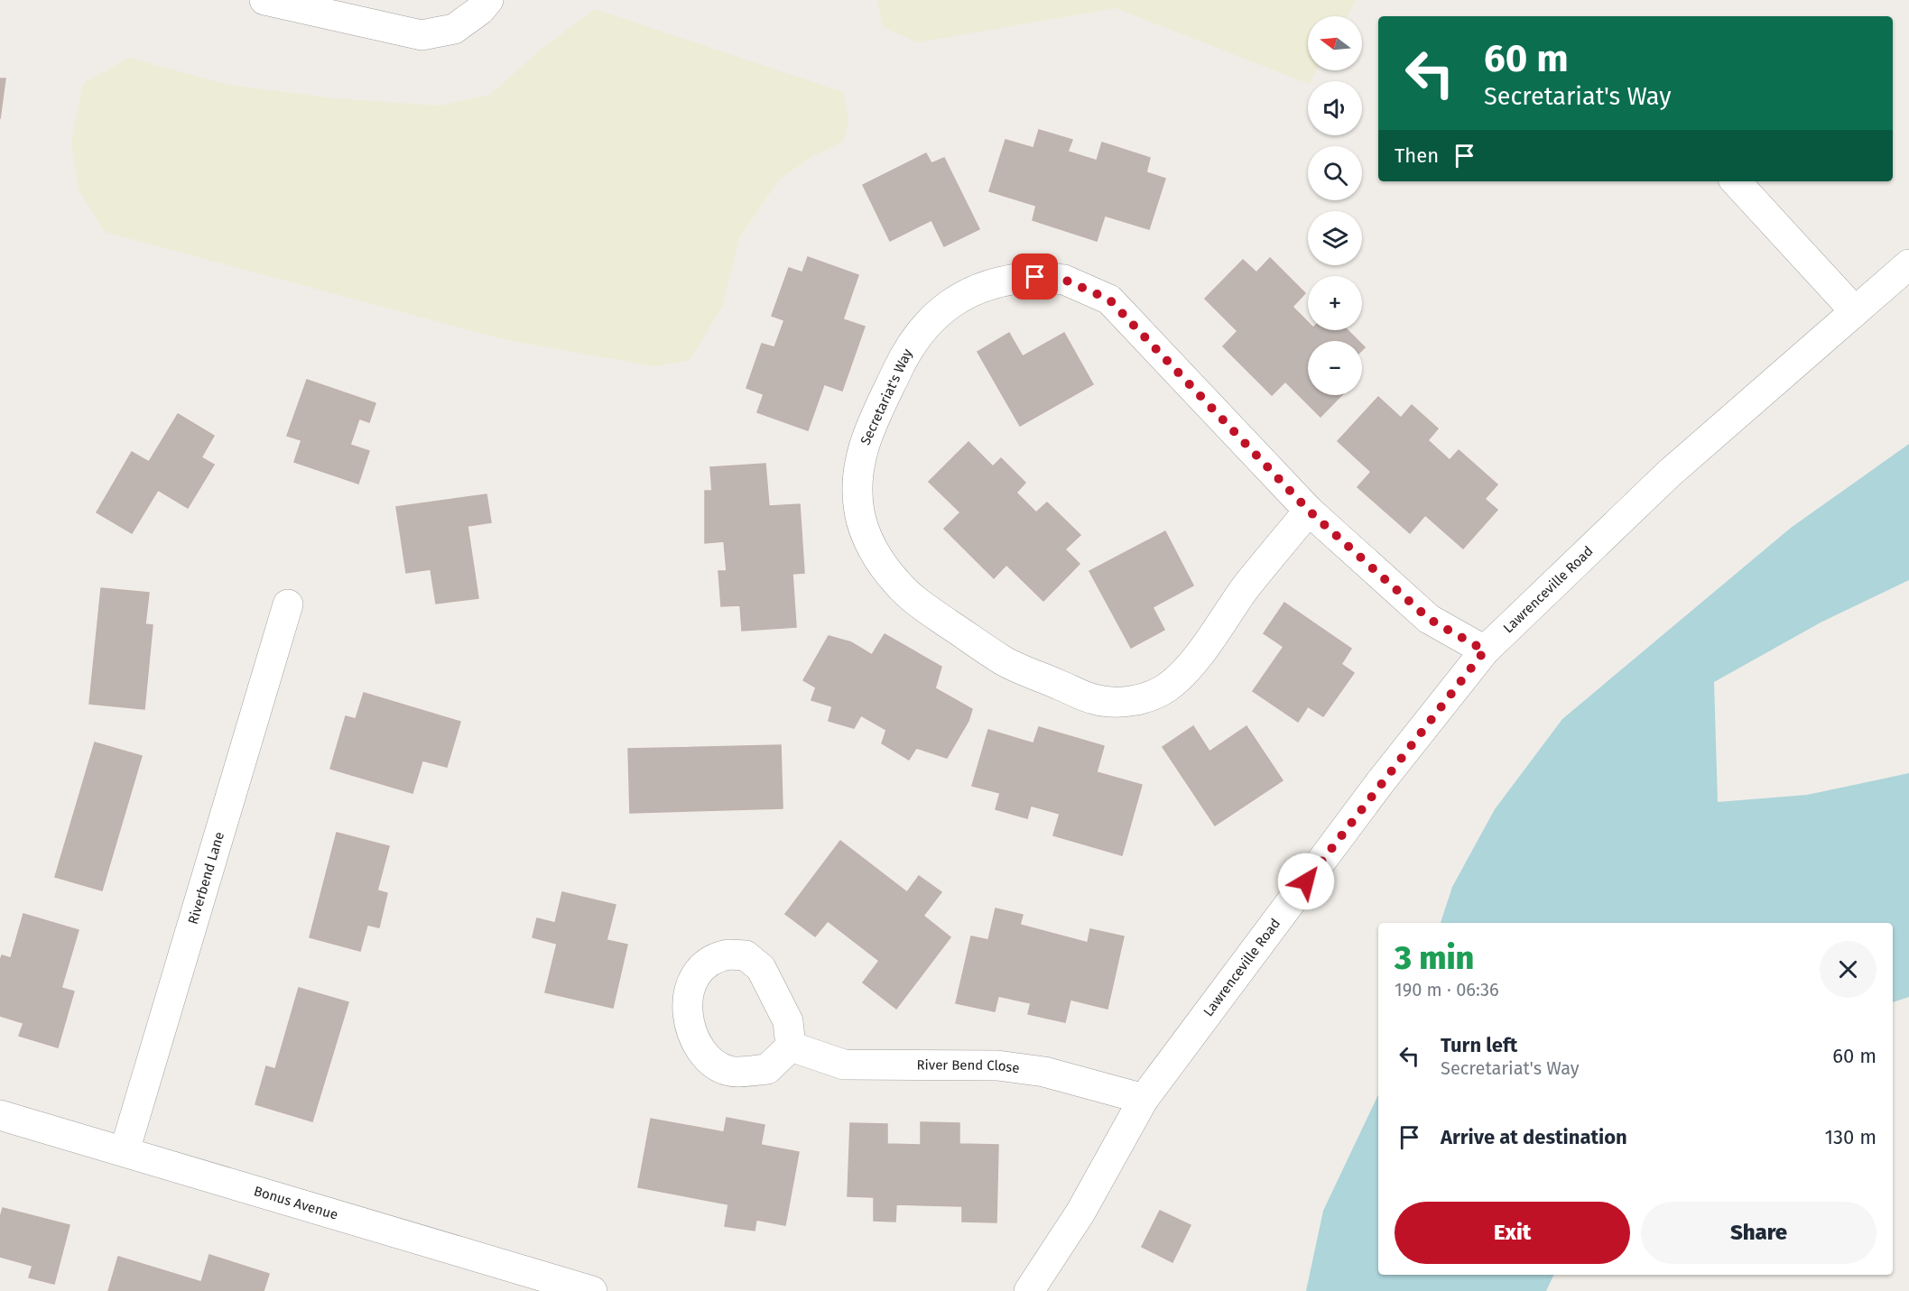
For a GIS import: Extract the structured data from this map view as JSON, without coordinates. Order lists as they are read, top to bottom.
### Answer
{
  "streets": {
    "street": [
      "Secretariat's Way",
      "Lawrenceville Road",
      "Riverbend Lane",
      "River Bend Close",
      "Bonus Avenue"
    ]
  },
  "crossings": [
    ["Secretariat's Way", "Lawrenceville Road"],
    ["Lawrenceville Road", "River Bend Close"],
    ["Riverbend Lane", "Bonus Avenue"]
  ],
  "north": "left",
  "page": {
    "map_buttons": ["+", "−"],
    "turn": ["60 m", "Secretariat's Way"],
    "then": "Then",
    "heading": ["3 min", "190 m · 06:36"],
    "list": [
      {
        "name": "Turn left",
        "note": "Secretariat's Way",
        "value": "60 m"
      },
      {
        "name": "Arrive at destination",
        "value": "130 m"
      }
    ],
    "buttons": ["Exit", "Share"]
  }
}
